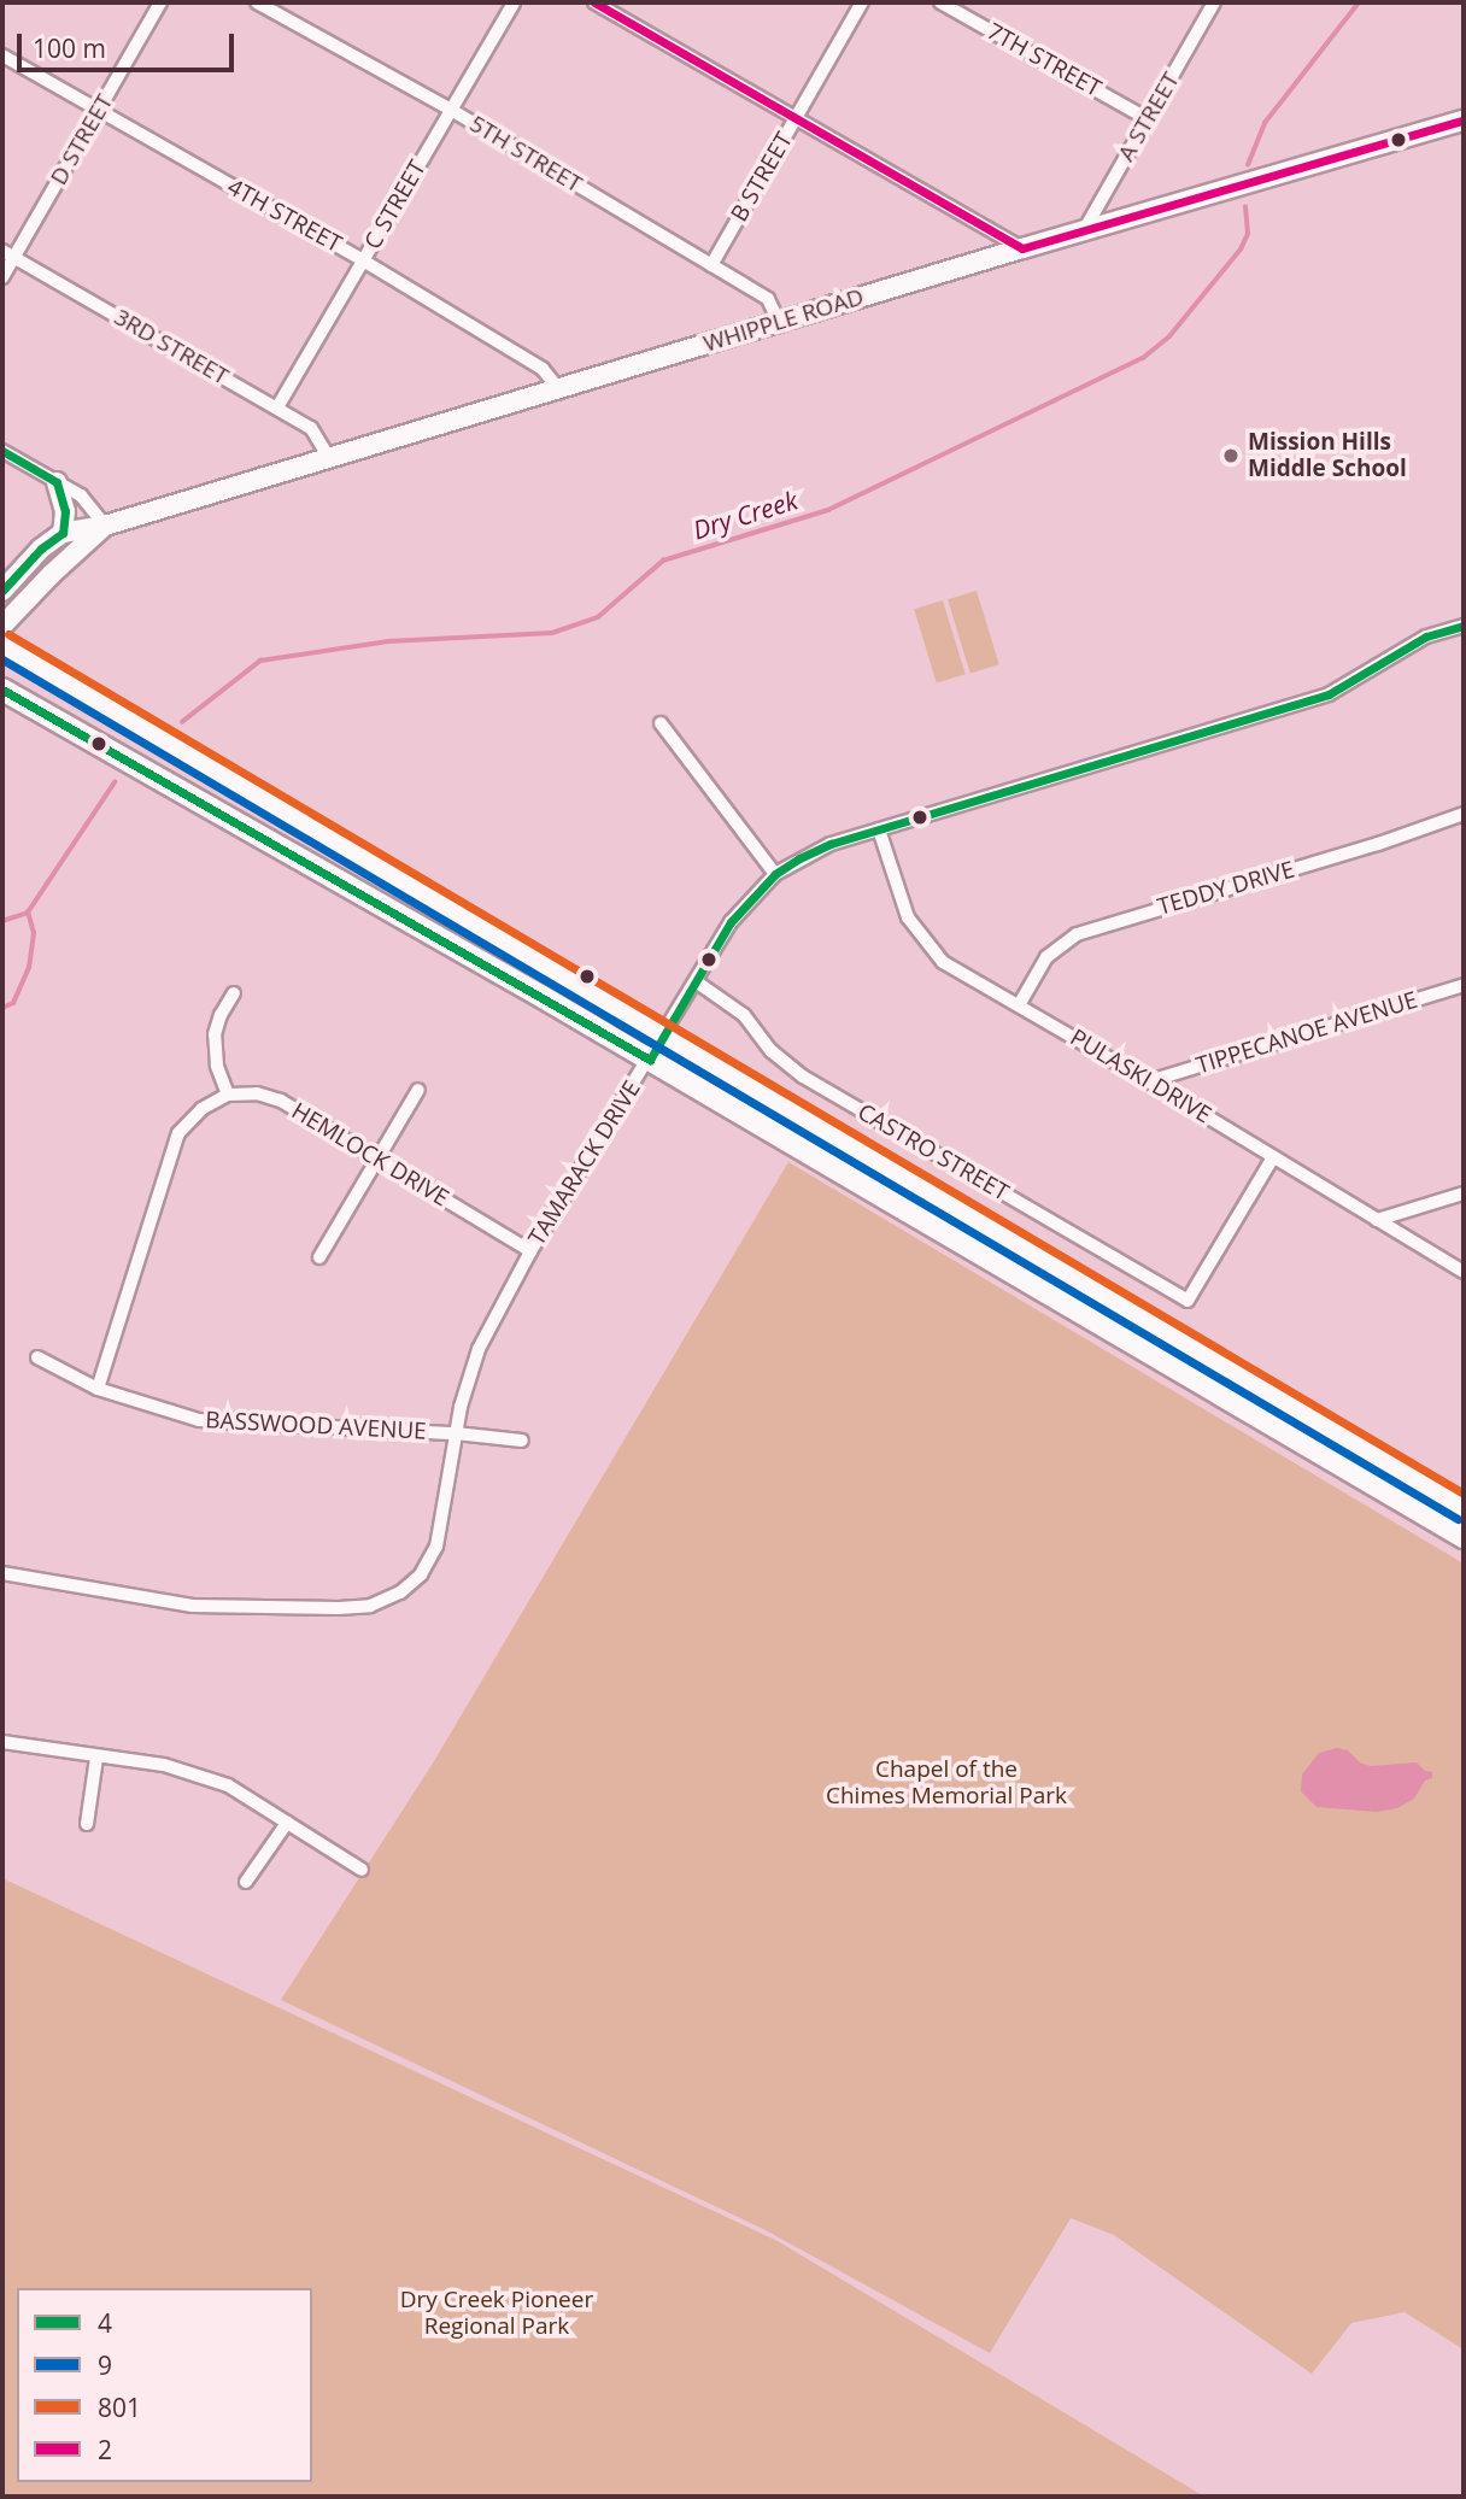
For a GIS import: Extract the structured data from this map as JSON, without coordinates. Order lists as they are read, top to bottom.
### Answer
{
  "streets": {
    "main road": ["WHIPPLE ROAD"],
    "street": [
      "7TH STREET",
      "A STREET",
      "D STREET",
      "5TH STREET",
      "B STREET",
      "C STREET",
      "4TH STREET",
      "3RD STREET",
      "TEDDY DRIVE",
      "TIPPECANOE AVENUE",
      "PULASKI DRIVE",
      "CASTRO STREET",
      "HEMLOCK DRIVE",
      "TAMARACK DRIVE",
      "BASSWOOD AVENUE"
    ]
  },
  "crossings": [
    ["7TH STREET", "A STREET"],
    ["A STREET", "WHIPPLE ROAD"],
    ["D STREET", "4TH STREET"],
    ["D STREET", "3RD STREET"],
    ["5TH STREET", "B STREET"],
    ["5TH STREET", "C STREET"],
    ["5TH STREET", "WHIPPLE ROAD"],
    ["C STREET", "4TH STREET"],
    ["C STREET", "3RD STREET"],
    ["4TH STREET", "WHIPPLE ROAD"],
    ["WHIPPLE ROAD", "3RD STREET"],
    ["TEDDY DRIVE", "PULASKI DRIVE"],
    ["TIPPECANOE AVENUE", "PULASKI DRIVE"],
    ["PULASKI DRIVE", "CASTRO STREET"],
    ["PULASKI DRIVE", "TAMARACK DRIVE"],
    ["CASTRO STREET", "TAMARACK DRIVE"],
    ["HEMLOCK DRIVE", "TAMARACK DRIVE"],
    ["TAMARACK DRIVE", "BASSWOOD AVENUE"]
  ],
  "water": ["Dry Creek"],
  "parks": ["Chapel of the Chimes Memorial Park", "Dry Creek Pioneer Regional Park"],
  "places": ["Mission Hills Middle School"],
  "lines": [
    "transit line 2",
    "transit line 4",
    "transit line 801",
    "transit line 9"
  ],
  "legend": [
    "4",
    "9",
    "801",
    "2"
  ],
  "scale_bar": "100 m"
}
